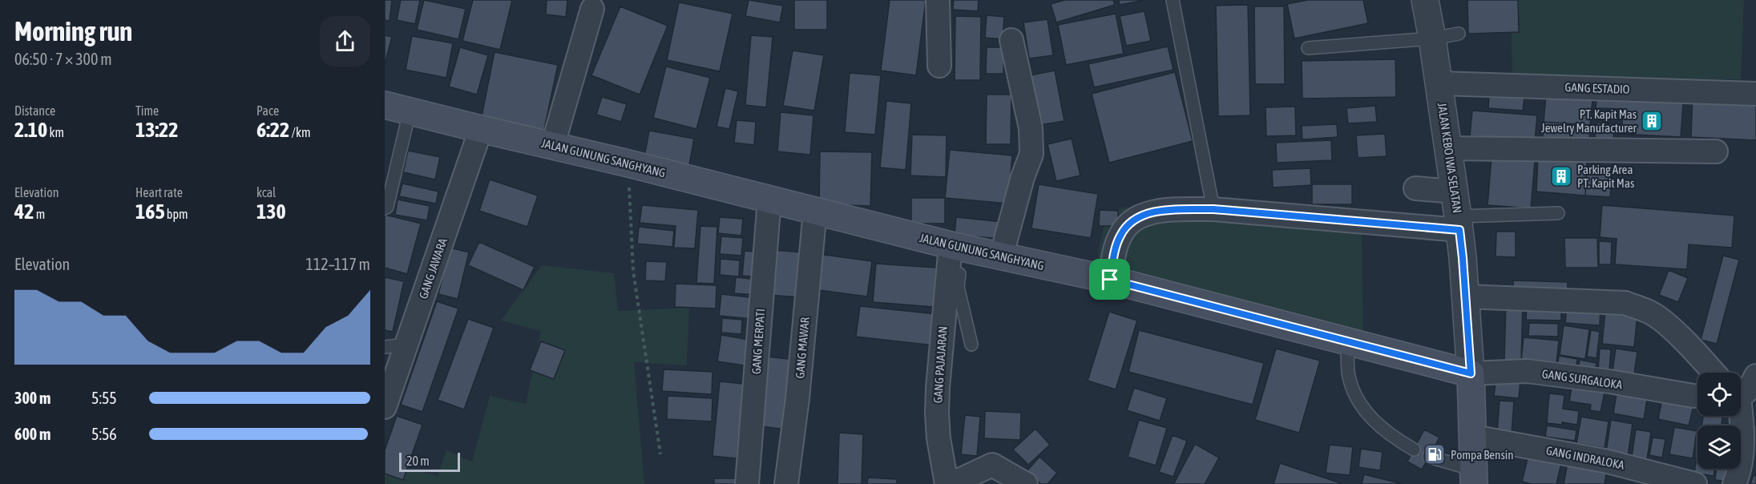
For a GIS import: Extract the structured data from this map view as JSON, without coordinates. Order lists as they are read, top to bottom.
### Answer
{
  "streets": {
    "main road": ["JALAN GUNUNG SANGHYANG"],
    "street": [
      "GANG ESTADIO",
      "JALAN KEBO IWA SELATAN",
      "GANG JAWARA",
      "GANG MERPATI",
      "GANG MAWAR",
      "GANG PAJAJARAN",
      "GANG SURGALOKA",
      "GANG INDRALOKA"
    ]
  },
  "crossings": [
    ["GANG ESTADIO", "JALAN KEBO IWA SELATAN"],
    ["JALAN GUNUNG SANGHYANG", "JALAN KEBO IWA SELATAN"],
    ["JALAN GUNUNG SANGHYANG", "GANG JAWARA"],
    ["JALAN GUNUNG SANGHYANG", "GANG MERPATI"],
    ["JALAN GUNUNG SANGHYANG", "GANG MAWAR"],
    ["JALAN GUNUNG SANGHYANG", "GANG PAJAJARAN"],
    ["JALAN GUNUNG SANGHYANG", "GANG SURGALOKA"],
    ["JALAN KEBO IWA SELATAN", "GANG SURGALOKA"]
  ],
  "places": {
    "building": ["PT. Kapit Mas Jewelry Manufacturer", "Parking Area PT. Kapit Mas"],
    "fuel station": ["Pompa Bensin"]
  },
  "scale_bar": "20 m",
  "page": {
    "heading": ["Morning run", "06:50 · 7 × 300 m"],
    "stats": [
      ["Distance", "2.10 km"],
      ["Time", "13:22"],
      ["Pace", "6:22 /km"],
      ["Elevation", "42 m"],
      ["Heart rate", "165 bpm"],
      ["kcal", "130"]
    ],
    "chart": ["Elevation", "112–117 m"],
    "list": [
      {
        "name": "300 m",
        "note": "5:55"
      },
      {
        "name": "600 m",
        "note": "5:56"
      }
    ],
    "scale": "20 m"
  }
}
